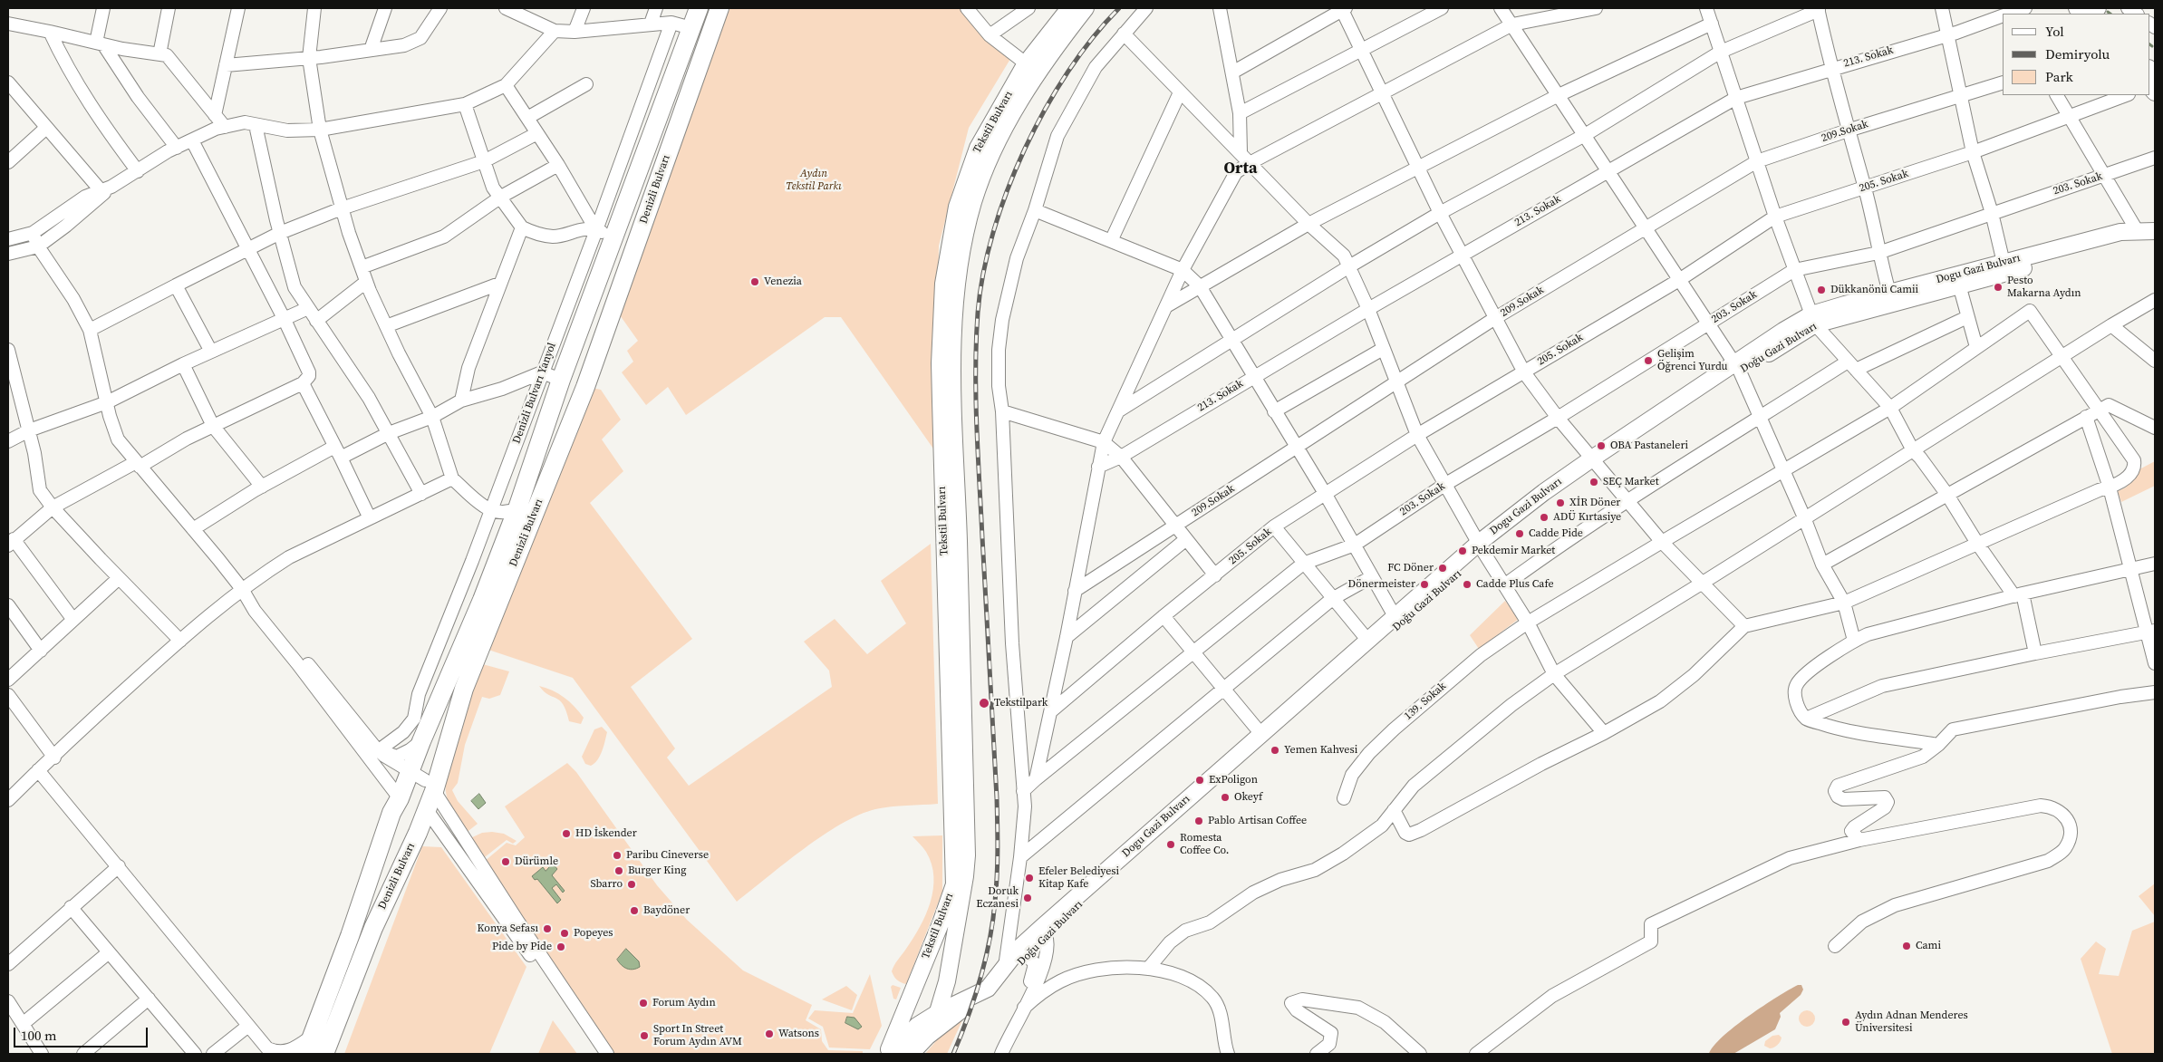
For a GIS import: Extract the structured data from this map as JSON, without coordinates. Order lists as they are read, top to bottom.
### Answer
{
  "streets": {
    "highway": ["Denizli Bulvarı"],
    "main road": ["Tekstil Bulvarı", "Dogu Gazi Bulvarı", "Doğu Gazi Bulvarı"],
    "street": [
      "213. Sokak",
      "209.Sokak",
      "205. Sokak",
      "203. Sokak",
      "Denizli Bulvarı Yanyol",
      "139. Sokak"
    ]
  },
  "crossings": [
    ["Tekstil Bulvarı", "Dogu Gazi Bulvarı"],
    ["Tekstil Bulvarı", "Doğu Gazi Bulvarı"],
    ["Dogu Gazi Bulvarı", "Doğu Gazi Bulvarı"]
  ],
  "districts": ["Orta"],
  "parks": ["Aydın Tekstil Parkı"],
  "places": [
    "Venezia",
    "Pesto Makarna Aydın",
    "Dükkanönü Camii",
    "Gelişim Öğrenci Yurdu",
    "OBA Pastaneleri",
    "SEÇ Market",
    "XİR Döner",
    "ADÜ Kırtasiye",
    "Cadde Pide",
    "Pekdemir Market",
    "FC Döner",
    "Dönermeister",
    "Cadde Plus Cafe",
    "Tekstilpark",
    "Yemen Kahvesi",
    "ExPoligon",
    "Okeyf",
    "Pablo Artisan Coffee",
    "HD İskender",
    "Romesta Coffee Co.",
    "Paribu Cineverse",
    "Dürümle",
    "Burger King",
    "Efeler Belediyesi Kitap Kafe",
    "Sbarro",
    "Doruk Eczanesi",
    "Baydöner",
    "Konya Sefası",
    "Popeyes",
    "Cami",
    "Pide by Pide",
    "Forum Aydın",
    "Aydın Adnan Menderes Üniversitesi",
    "Watsons",
    "Sport In Street Forum Aydın AVM"
  ],
  "legend": ["Yol", "Demiryolu", "Park"],
  "scale_bar": "100 m"
}
